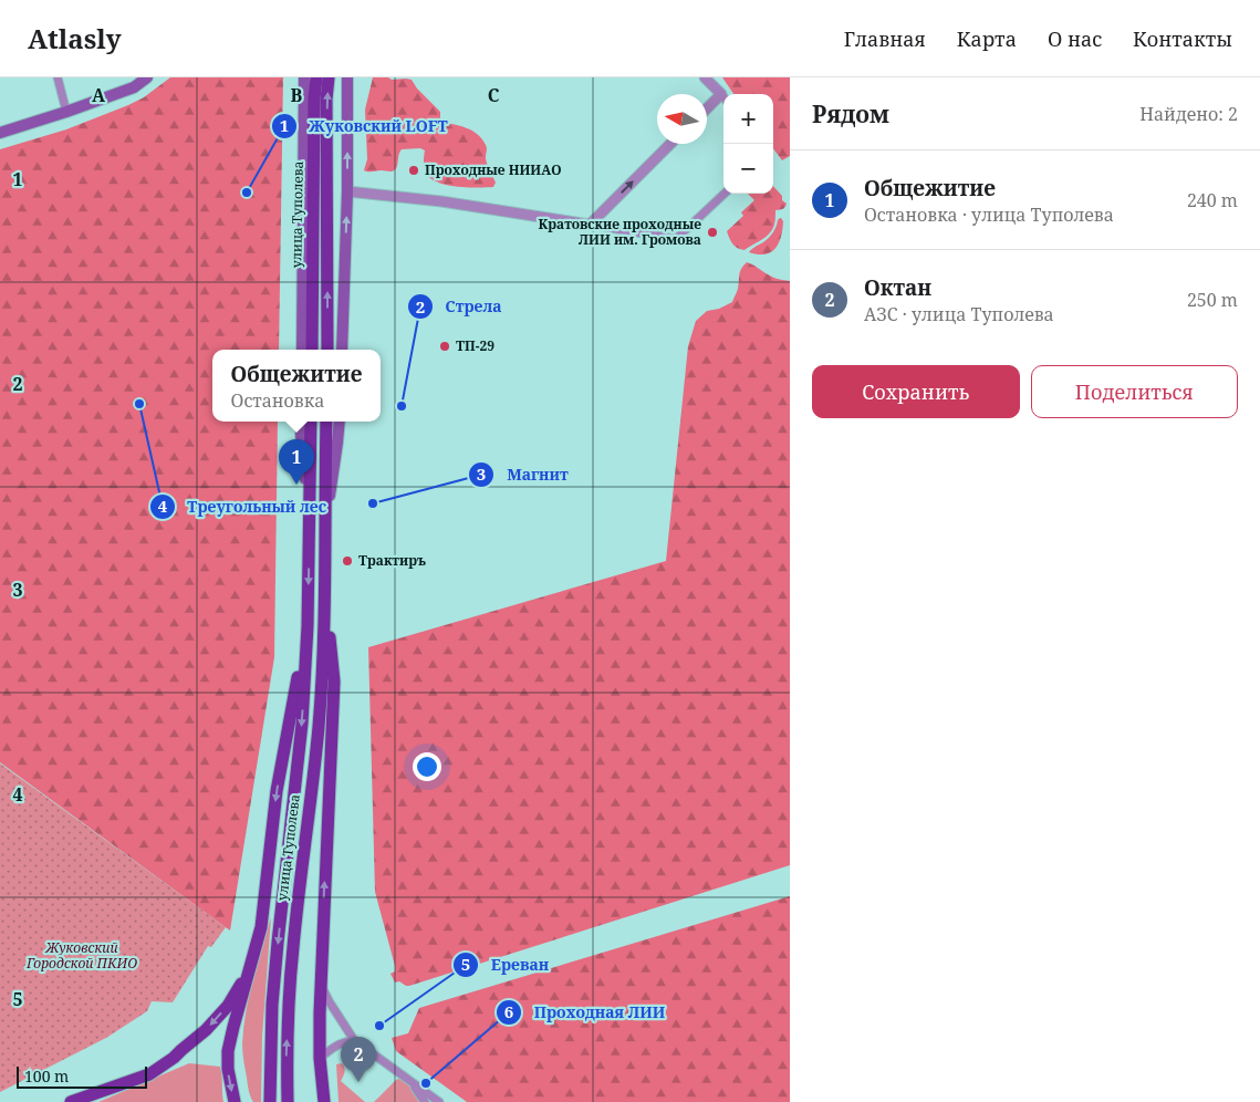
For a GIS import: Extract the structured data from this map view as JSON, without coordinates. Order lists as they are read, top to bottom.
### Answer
{
  "streets": {
    "main road": ["улица Туполева"]
  },
  "parks": ["Жуковский Городской ПКИО"],
  "places": [
    "Проходные НИИАО",
    "Жуковский LOFT",
    "Кратовские проходные ЛИИ им. Громова",
    "ТП-29",
    "Треугольный лес",
    "Стрела",
    "Магнит",
    "Трактиръ",
    "Ереван",
    "Проходная ЛИИ"
  ],
  "scale_bar": "100 m",
  "north": "left",
  "page": {
    "header": "Atlasly",
    "nav": [
      "Главная",
      "Карта",
      "О нас",
      "Контакты"
    ],
    "heading": ["Рядом", "Найдено: 2"],
    "map_buttons": ["+", "−"],
    "list": [
      {
        "mark": "1",
        "name": "Общежитие",
        "note": "Остановка · улица Туполева",
        "value": "240 m"
      },
      {
        "mark": "2",
        "name": "Октан",
        "note": "АЗС · улица Туполева",
        "value": "250 m"
      }
    ],
    "buttons": ["Сохранить", "Поделиться"],
    "popup": ["Общежитие", "Остановка"],
    "pins": ["1", "2"],
    "scale": "100 m"
  },
  "grid": {
    "columns": ["A", "B", "C"],
    "rows": [
      "1",
      "2",
      "3",
      "4",
      "5"
    ]
  }
}
